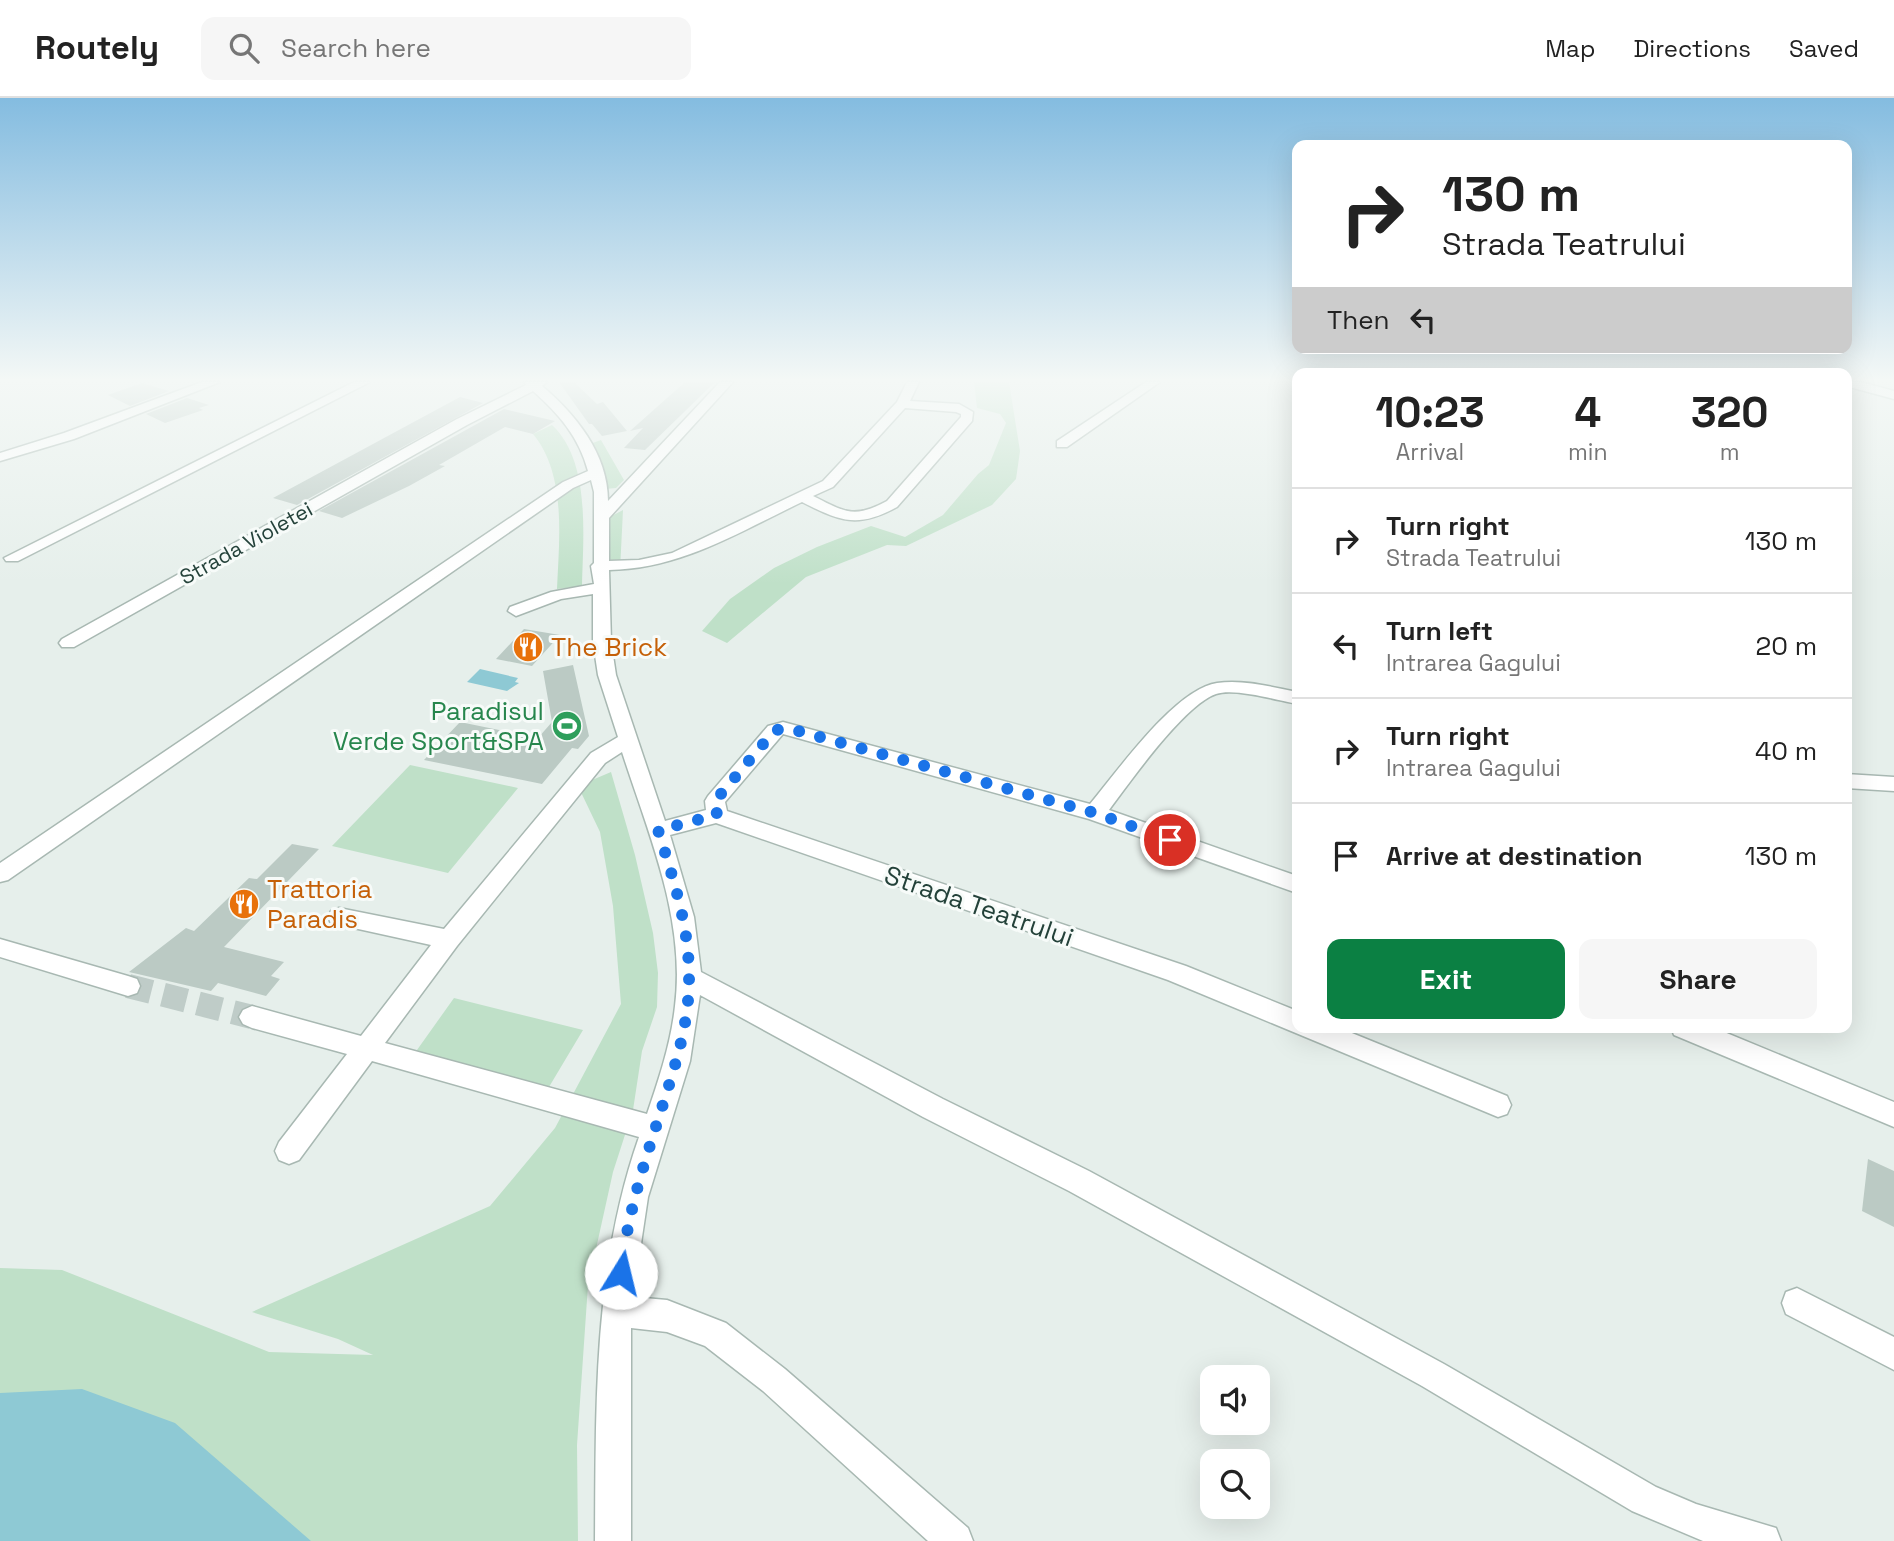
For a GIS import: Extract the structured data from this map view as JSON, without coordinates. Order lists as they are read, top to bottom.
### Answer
{
  "streets": {
    "street": ["Strada Violetei", "Strada Teatrului"]
  },
  "places": {
    "restaurant": ["The Brick", "Trattoria Paradis"],
    "sports": ["Paradisul Verde Sport&SPA"]
  },
  "page": {
    "header": "Routely",
    "search": "Search here",
    "nav": ["Map", "Directions", "Saved"],
    "turn": ["130 m", "Strada Teatrului"],
    "then": "Then",
    "eta": [
      "10:23",
      "Arrival",
      "4",
      "min",
      "320",
      "m"
    ],
    "list": [
      {
        "name": "Turn right",
        "note": "Strada Teatrului",
        "value": "130 m"
      },
      {
        "name": "Turn left",
        "note": "Intrarea Gagului",
        "value": "20 m"
      },
      {
        "name": "Turn right",
        "note": "Intrarea Gagului",
        "value": "40 m"
      },
      {
        "name": "Arrive at destination",
        "value": "130 m"
      }
    ],
    "buttons": ["Exit", "Share"]
  }
}
